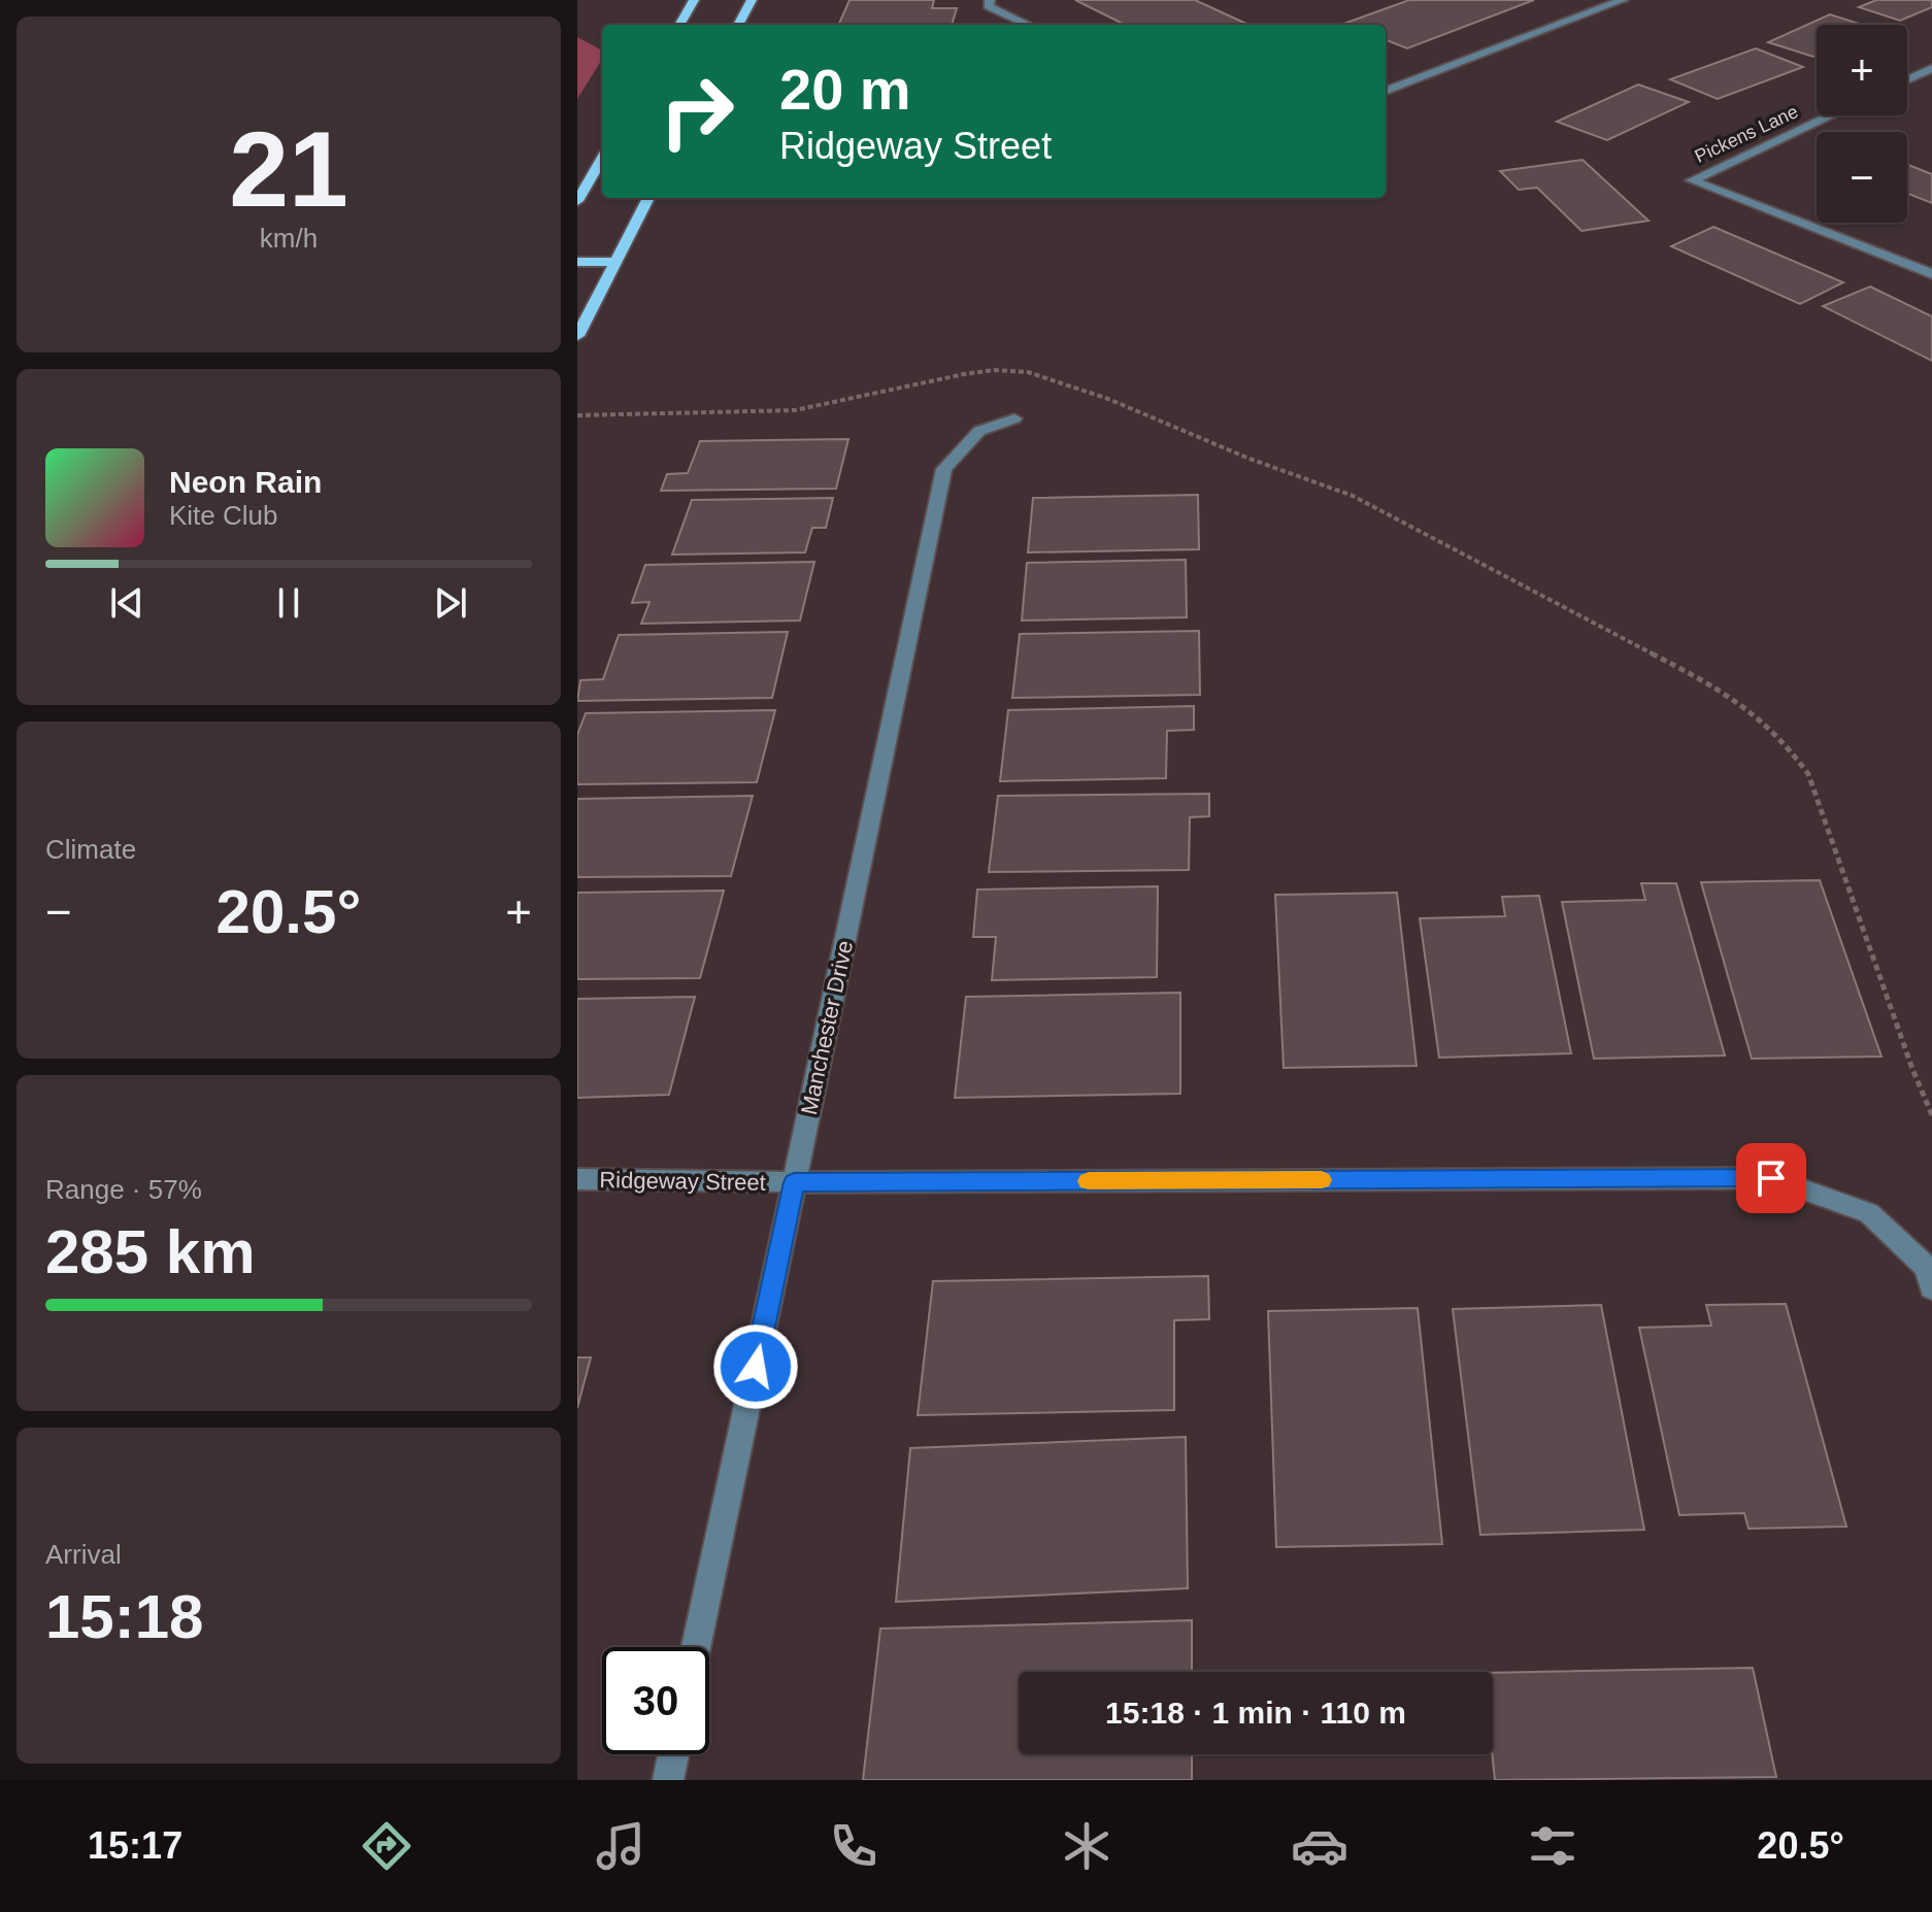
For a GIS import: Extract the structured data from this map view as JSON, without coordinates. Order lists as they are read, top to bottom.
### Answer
{
  "streets": {
    "street": ["Pickens Lane", "Manchester Drive", "Ridgeway Street"]
  },
  "crossings": [
    ["Manchester Drive", "Ridgeway Street"]
  ],
  "page": {
    "tile": [
      ["21", "km/h"],
      "Climate",
      ["Range · 57%", "285 km"],
      ["Arrival", "15:18"]
    ],
    "map_buttons": ["+", "−"],
    "turn": ["20 m", "Ridgeway Street"],
    "song": ["Neon Rain", "Kite Club"],
    "heat": ["−", "20.5°", "+"],
    "limit": "30",
    "trip": "15:18 · 1 min · 110 m",
    "tabs": ["15:17", "20.5°"]
  }
}
